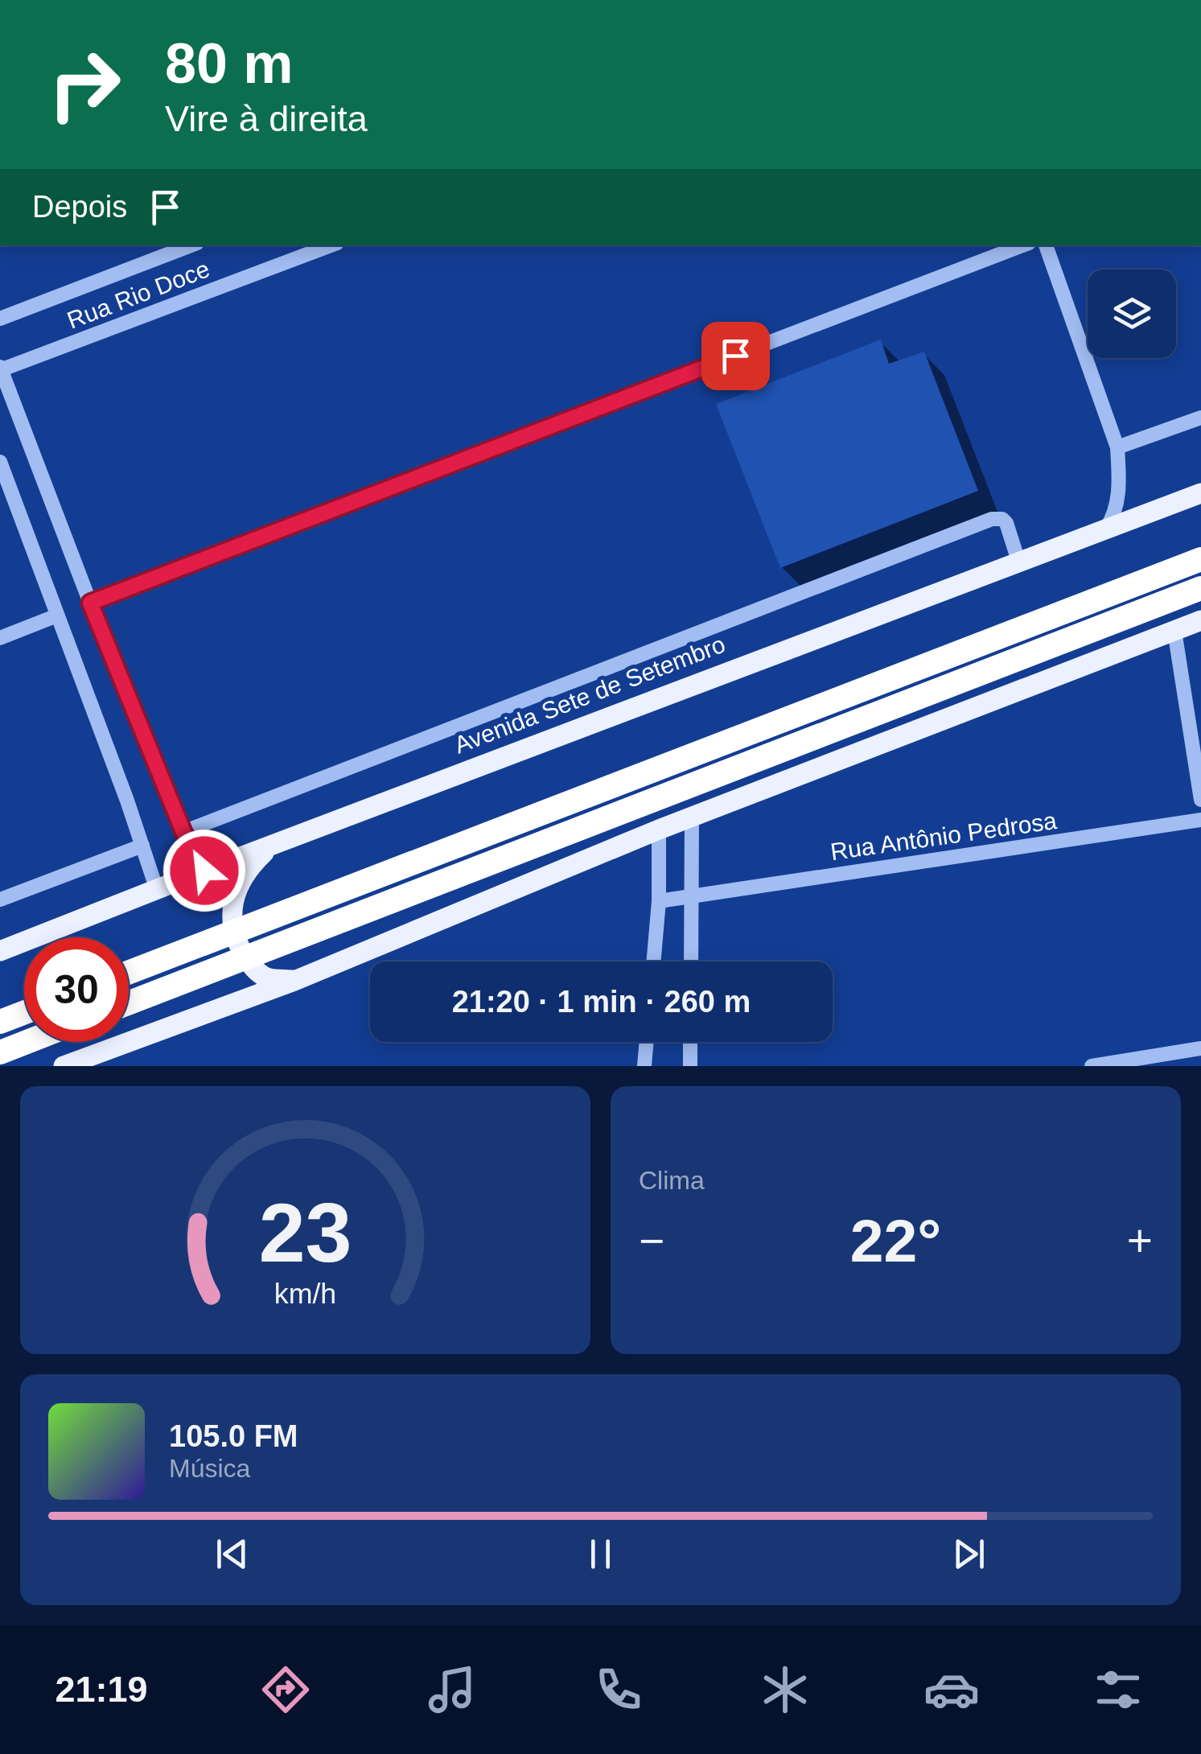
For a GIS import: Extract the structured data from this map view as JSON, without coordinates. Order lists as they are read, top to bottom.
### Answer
{
  "streets": {
    "main road": ["Avenida Sete de Setembro"],
    "street": ["Rua Rio Doce", "Rua Antônio Pedrosa"]
  },
  "page": {
    "turn": ["80 m", "Vire à direita"],
    "then": "Depois",
    "limit": "30",
    "trip": "21:20 · 1 min · 260 m",
    "tile": "Clima",
    "heat": ["−", "22°", "+"],
    "song": ["105.0 FM", "Música"],
    "tabs": "21:19",
    "gauge": ["23", "km/h"]
  }
}
